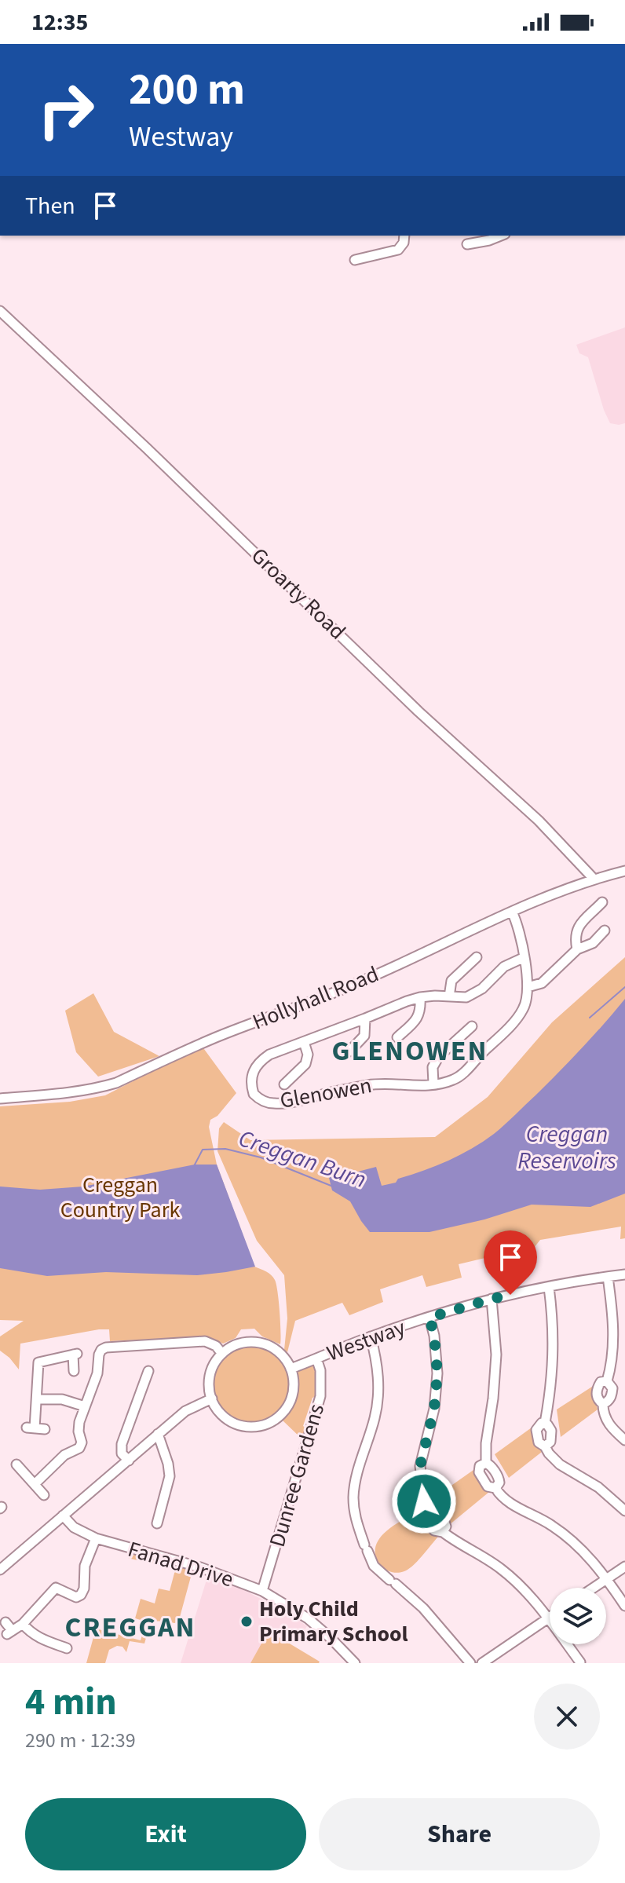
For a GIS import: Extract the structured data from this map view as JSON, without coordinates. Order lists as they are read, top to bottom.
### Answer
{
  "streets": {
    "street": [
      "Groarty Road",
      "Hollyhall Road",
      "Glenowen",
      "Westway",
      "Dunree Gardens",
      "Fanad Drive"
    ]
  },
  "crossings": [
    ["Groarty Road", "Hollyhall Road"],
    ["Hollyhall Road", "Glenowen"],
    ["Westway", "Dunree Gardens"],
    ["Dunree Gardens", "Fanad Drive"]
  ],
  "districts": ["GLENOWEN", "CREGGAN"],
  "water": ["Creggan Reservoirs", "Creggan Burn"],
  "parks": ["Creggan Country Park"],
  "places": ["Holy Child Primary School"],
  "page": {
    "status": "12:35",
    "turn": ["200 m", "Westway"],
    "then": "Then",
    "heading": ["4 min", "290 m · 12:39"],
    "buttons": ["Exit", "Share"]
  }
}
